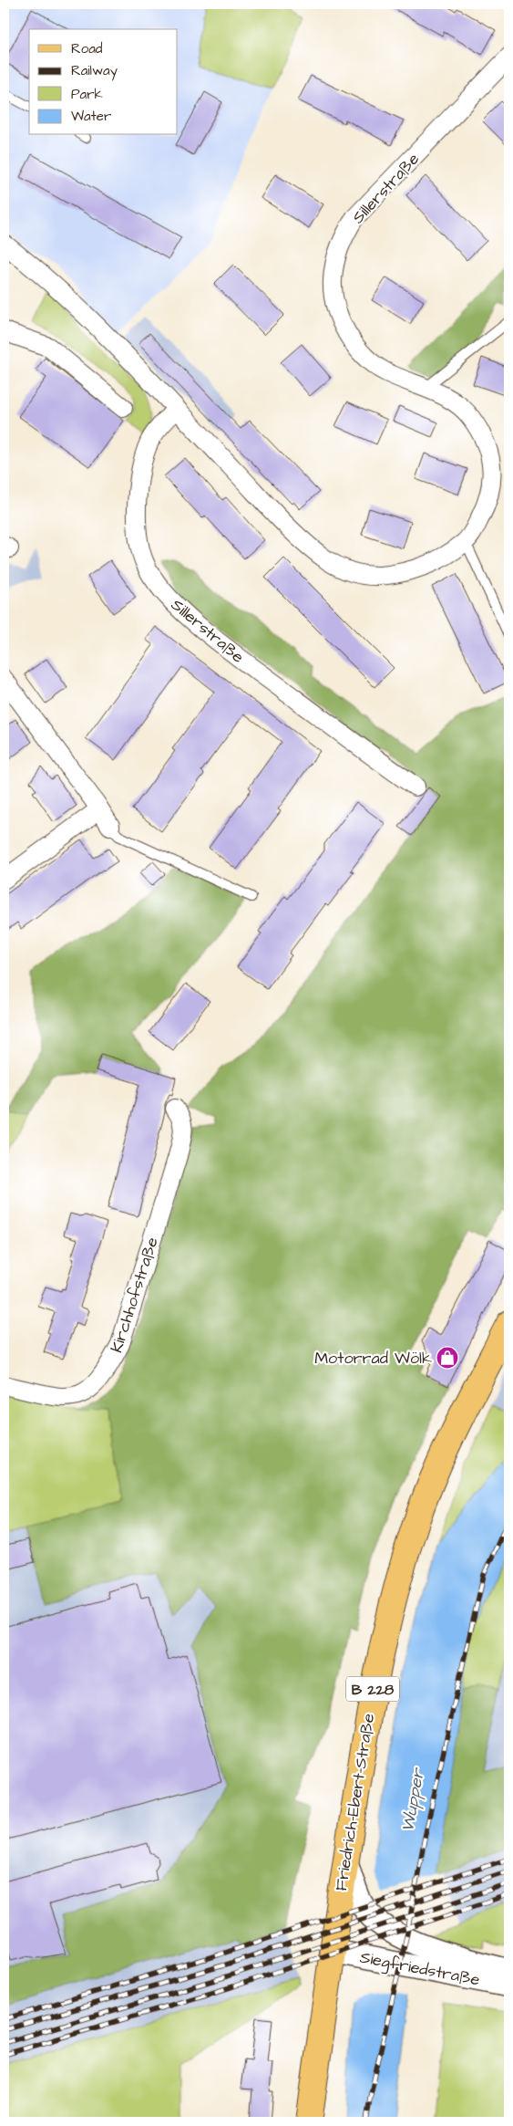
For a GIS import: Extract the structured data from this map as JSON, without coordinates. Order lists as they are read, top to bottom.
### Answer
{
  "streets": {
    "main road": ["B 228", "Friedrich-Ebert-Straße"],
    "street": ["Sillerstraße", "Kirchhofstraße", "Siegfriedstraße"]
  },
  "crossings": [
    ["B 228", "Friedrich-Ebert-Straße"],
    ["B 228", "Siegfriedstraße"],
    ["Friedrich-Ebert-Straße", "Siegfriedstraße"]
  ],
  "water": ["Wupper"],
  "places": {
    "shop": ["Motorrad Wölk"]
  },
  "legend": [
    "Road",
    "Railway",
    "Park",
    "Water"
  ]
}
